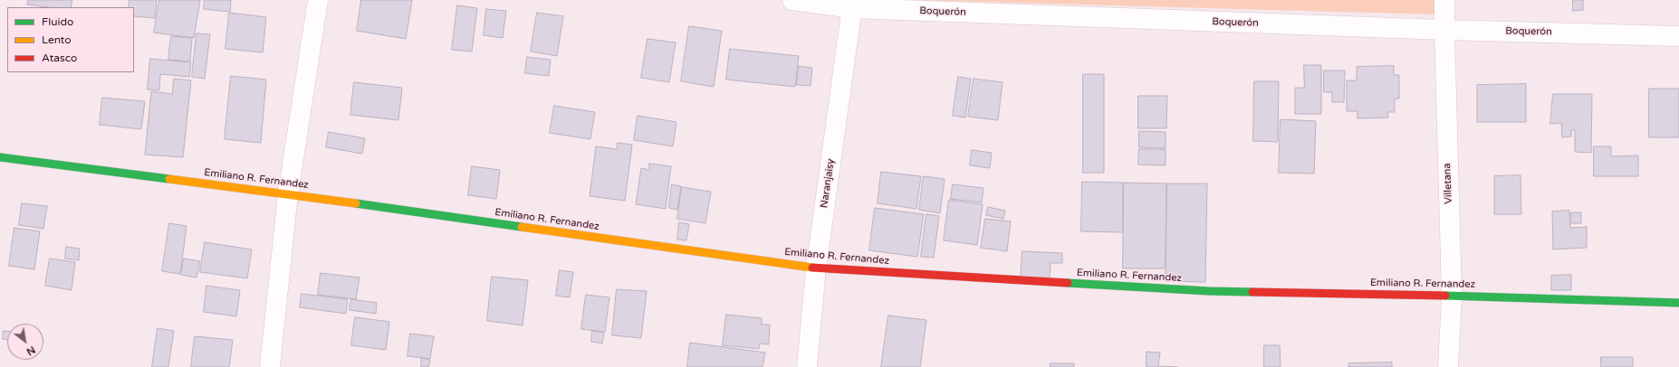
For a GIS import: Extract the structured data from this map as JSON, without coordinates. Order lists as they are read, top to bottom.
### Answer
{
  "streets": {
    "street": [
      "Boquerón",
      "Emiliano R. Fernandez",
      "Naranjaisy",
      "Villetana"
    ]
  },
  "crossings": [
    ["Boquerón", "Naranjaisy"],
    ["Boquerón", "Villetana"],
    ["Emiliano R. Fernandez", "Naranjaisy"],
    ["Emiliano R. Fernandez", "Villetana"]
  ],
  "legend": ["Fluido", "Lento", "Atasco"],
  "north": "bottom right"
}
